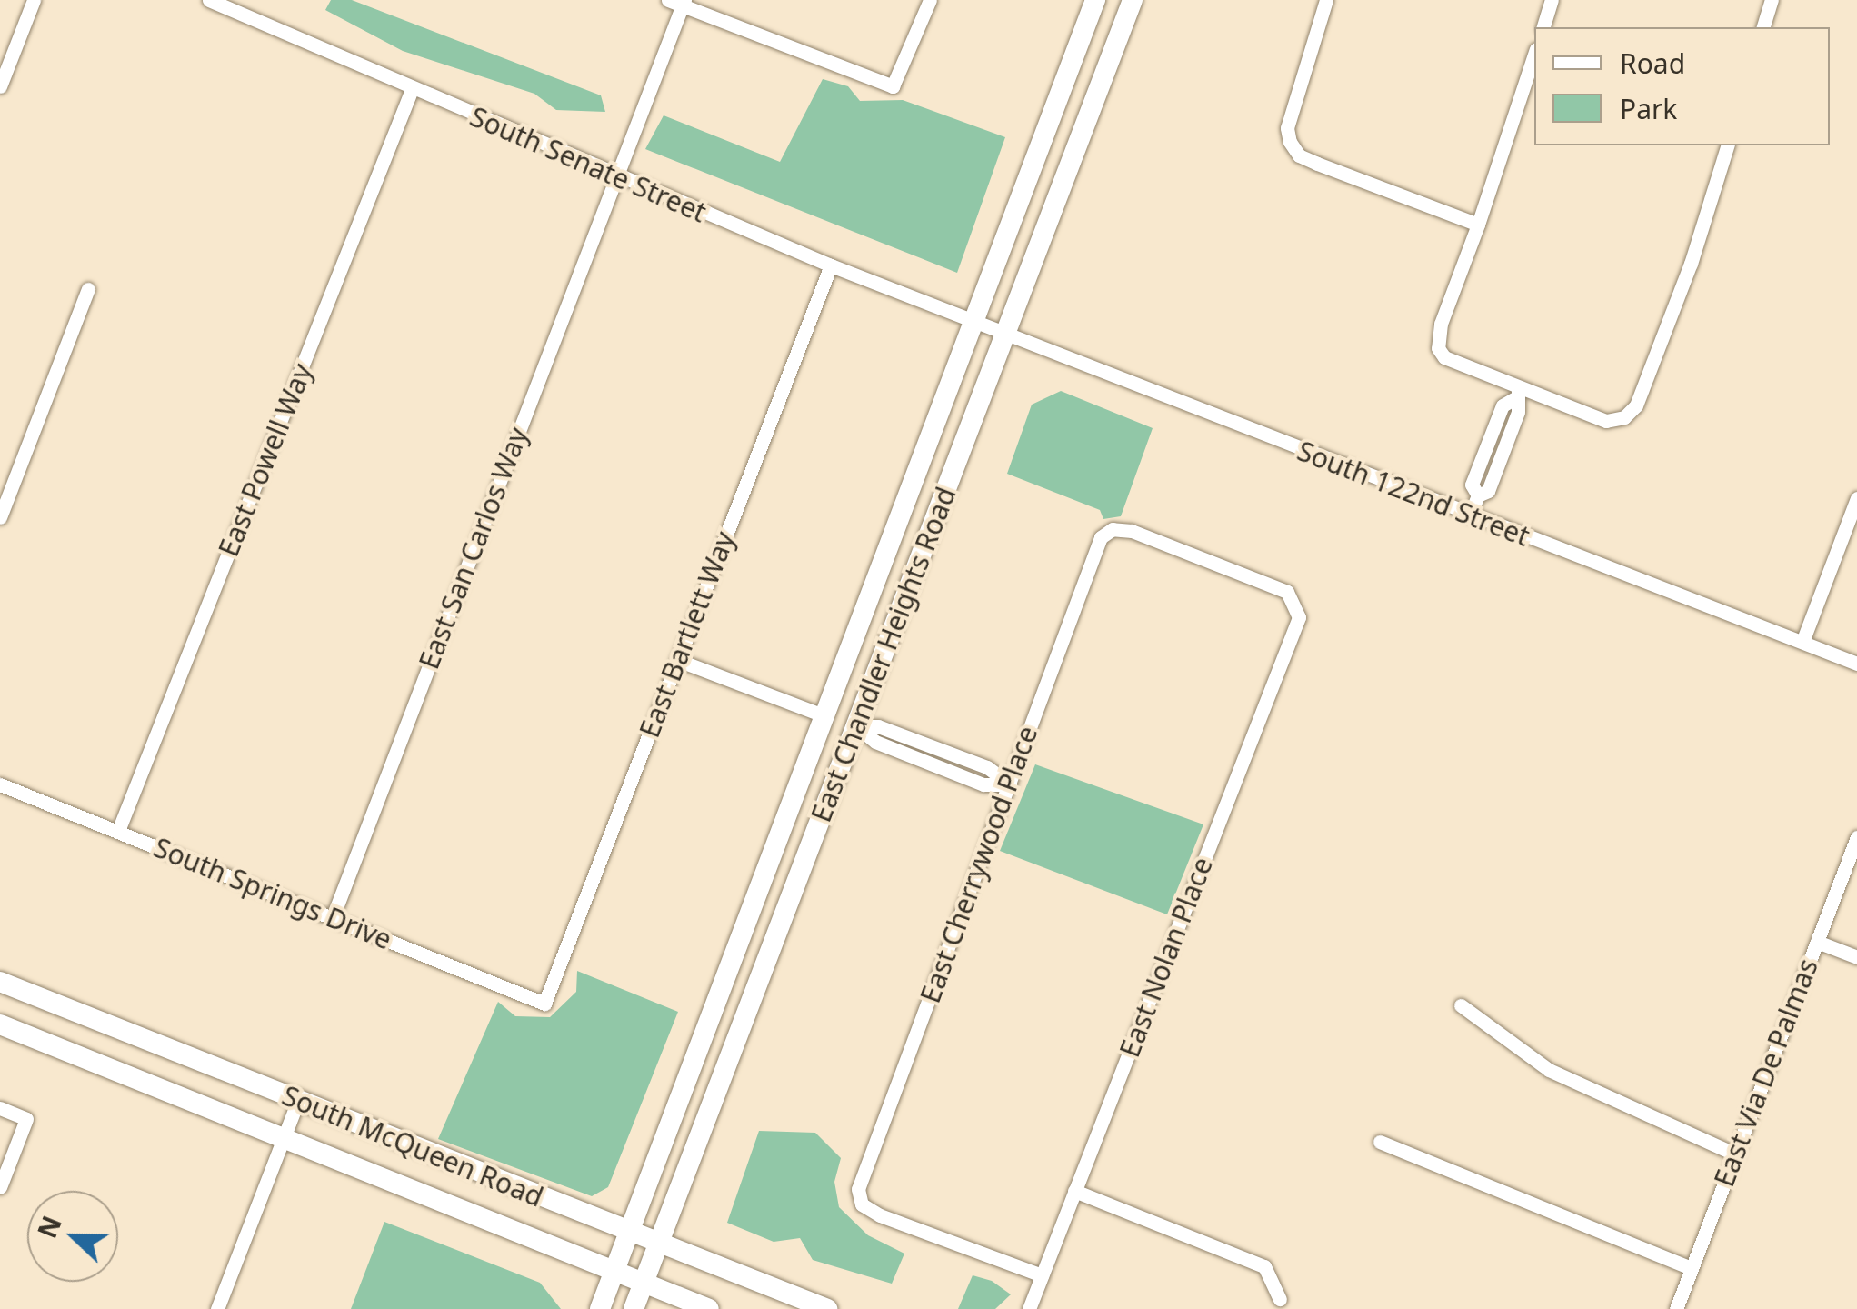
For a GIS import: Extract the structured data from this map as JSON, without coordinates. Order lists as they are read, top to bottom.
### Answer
{
  "streets": {
    "main road": ["East Chandler Heights Road", "South McQueen Road"],
    "street": [
      "South Senate Street",
      "East Powell Way",
      "South 122nd Street",
      "East San Carlos Way",
      "East Bartlett Way",
      "East Cherrywood Place",
      "South Springs Drive",
      "East Nolan Place",
      "East Via De Palmas"
    ]
  },
  "crossings": [
    ["South Senate Street", "East Powell Way"],
    ["South Senate Street", "South 122nd Street"],
    ["South Senate Street", "East San Carlos Way"],
    ["South Senate Street", "East Bartlett Way"],
    ["South Senate Street", "East Chandler Heights Road"],
    ["East Powell Way", "South Springs Drive"],
    ["South 122nd Street", "East Chandler Heights Road"],
    ["East San Carlos Way", "South Springs Drive"],
    ["East Bartlett Way", "South Springs Drive"],
    ["East Chandler Heights Road", "South McQueen Road"],
    ["East Cherrywood Place", "East Nolan Place"]
  ],
  "legend": ["Road", "Park"],
  "north": "left"
}
